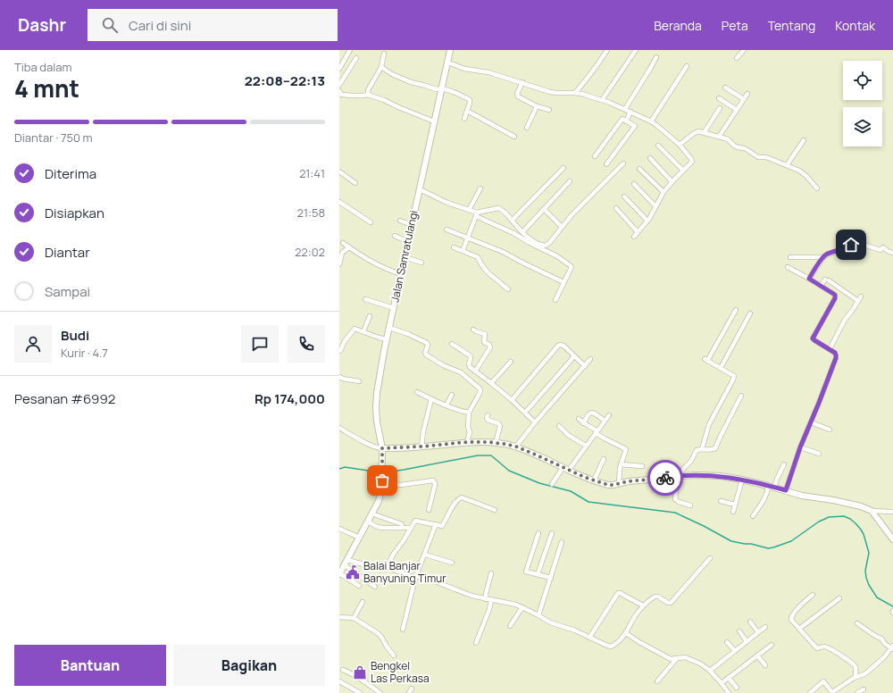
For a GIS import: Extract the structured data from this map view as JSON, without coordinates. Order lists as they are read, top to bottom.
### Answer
{
  "streets": {
    "street": ["Jalan Samratulangi"]
  },
  "places": {
    "public building": ["Balai Banjar Banyuning Timur"],
    "shop": ["Bengkel Las Perkasa"]
  },
  "page": {
    "header": "Dashr",
    "search": "Cari di sini",
    "nav": [
      "Beranda",
      "Peta",
      "Tentang",
      "Kontak"
    ],
    "heading": ["4 mnt", "Tiba dalam", "22:08–22:13"],
    "panel": [
      "Budi",
      "Kurir · 4.7",
      "Pesanan #6992",
      "Rp 174,000"
    ],
    "bar": "Diantar · 750 m",
    "list": [
      ["Diterima", "21:41"],
      ["Disiapkan", "21:58"],
      ["Diantar", "22:02"],
      "Sampai"
    ],
    "buttons": ["Bantuan", "Bagikan"]
  }
}
